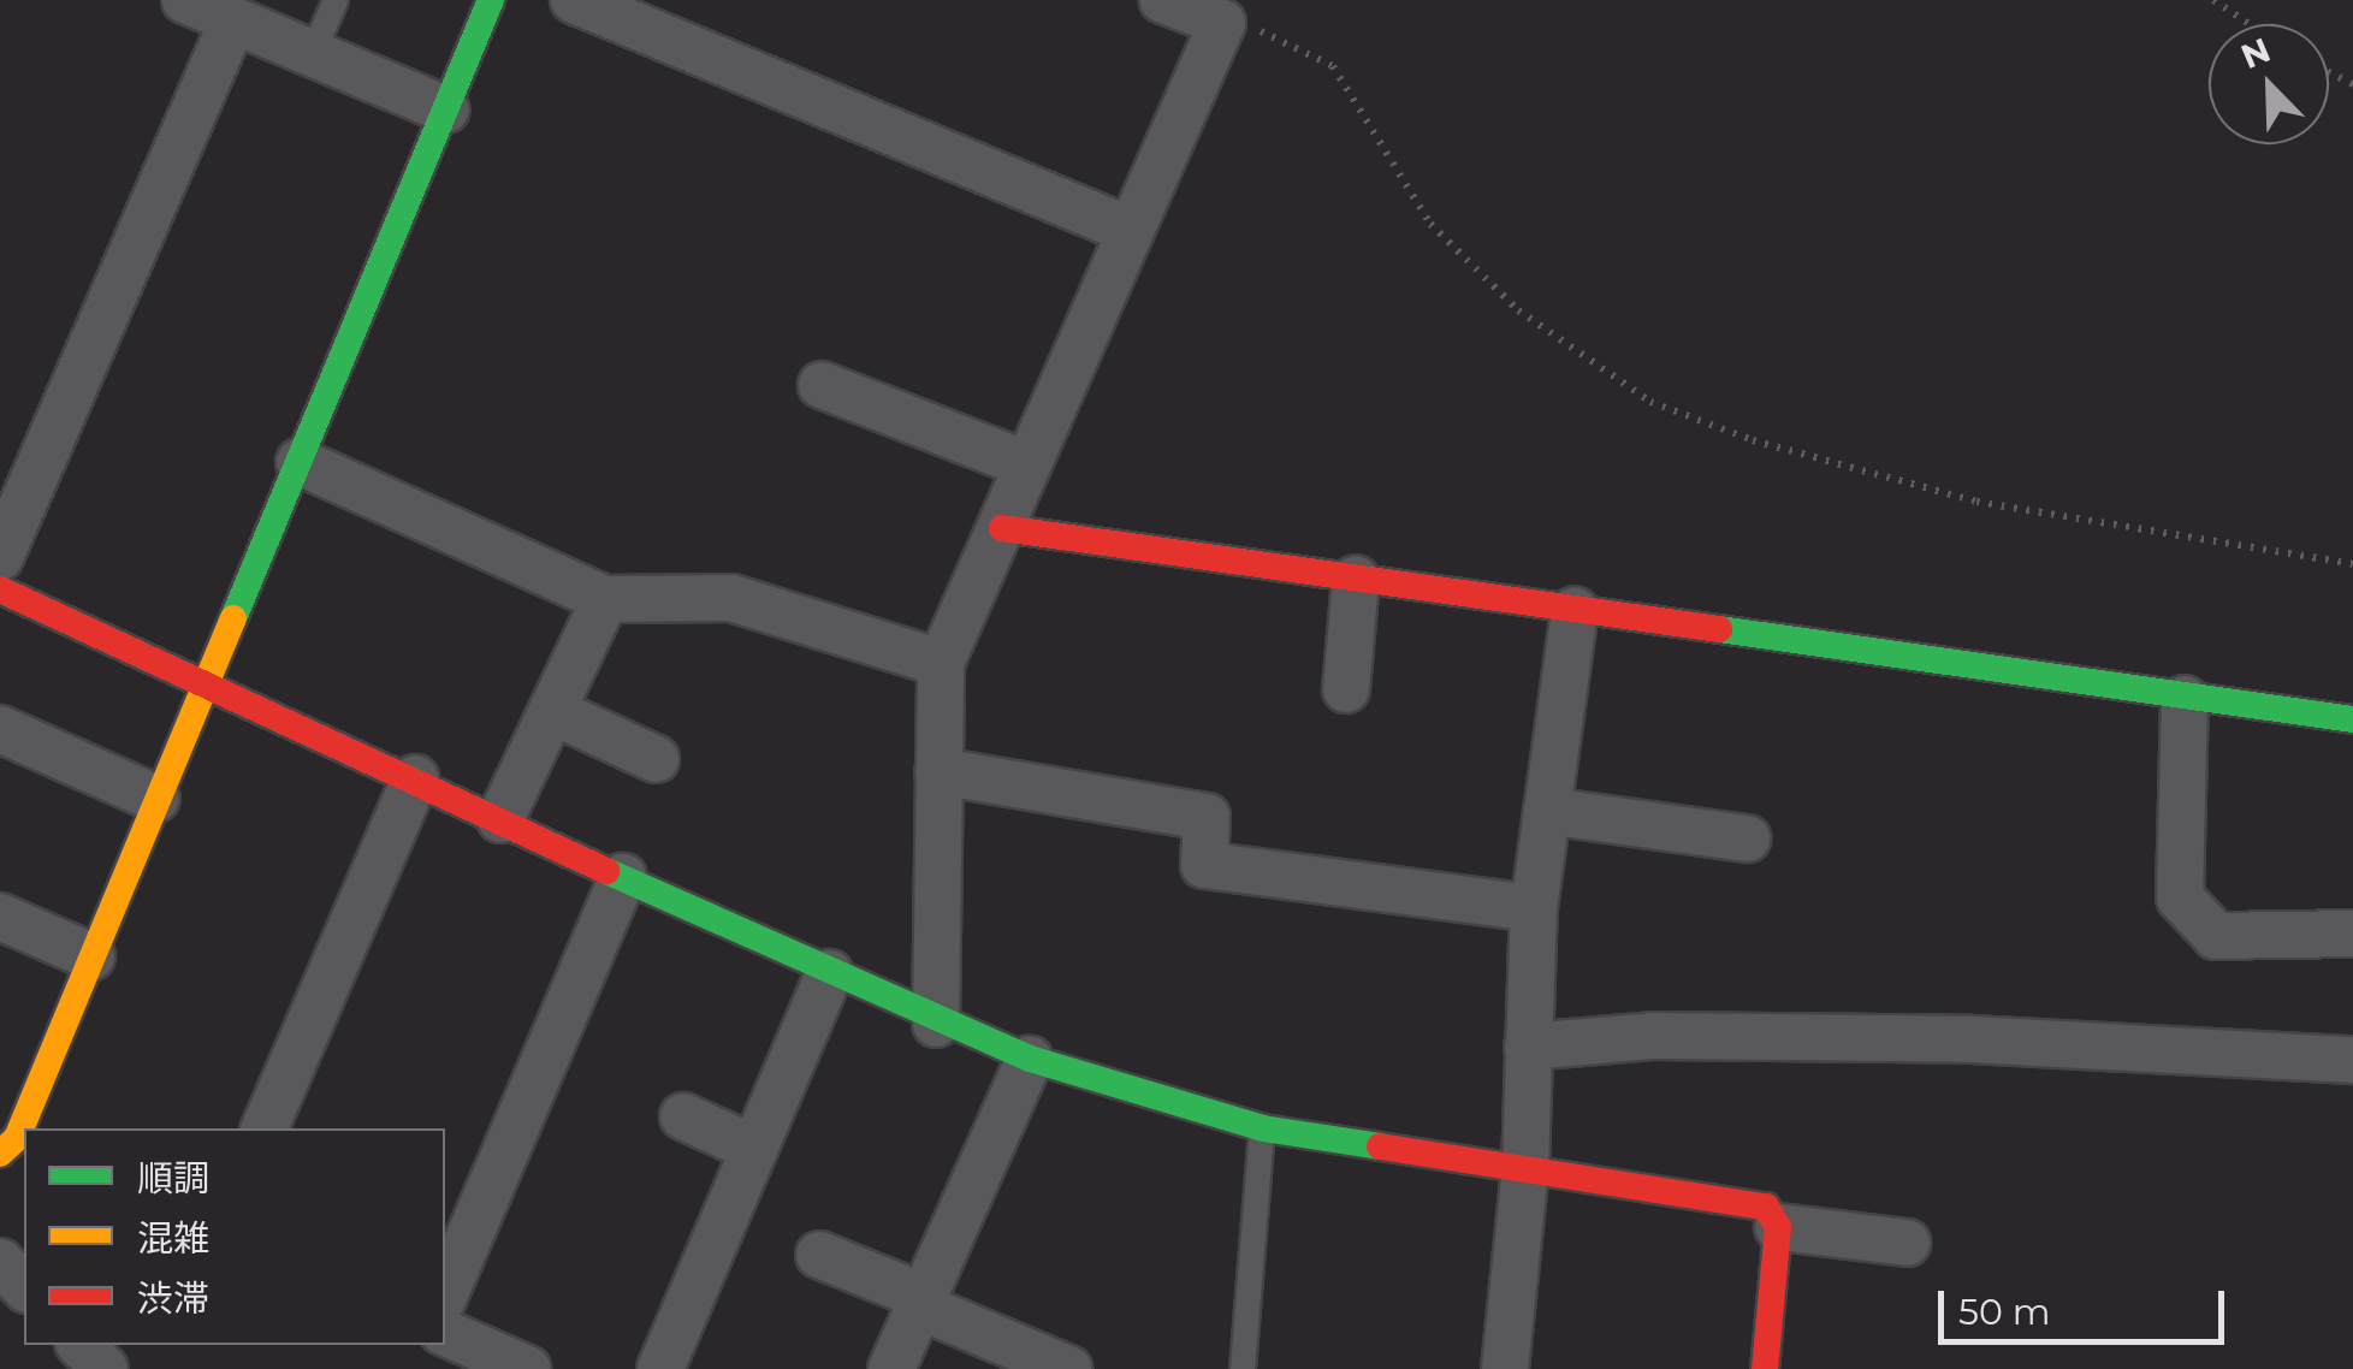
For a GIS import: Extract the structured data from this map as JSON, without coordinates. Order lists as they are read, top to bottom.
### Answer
{
  "legend": ["順調", "混雑", "渋滞"],
  "scale_bar": "50 m",
  "north": "top left"
}
